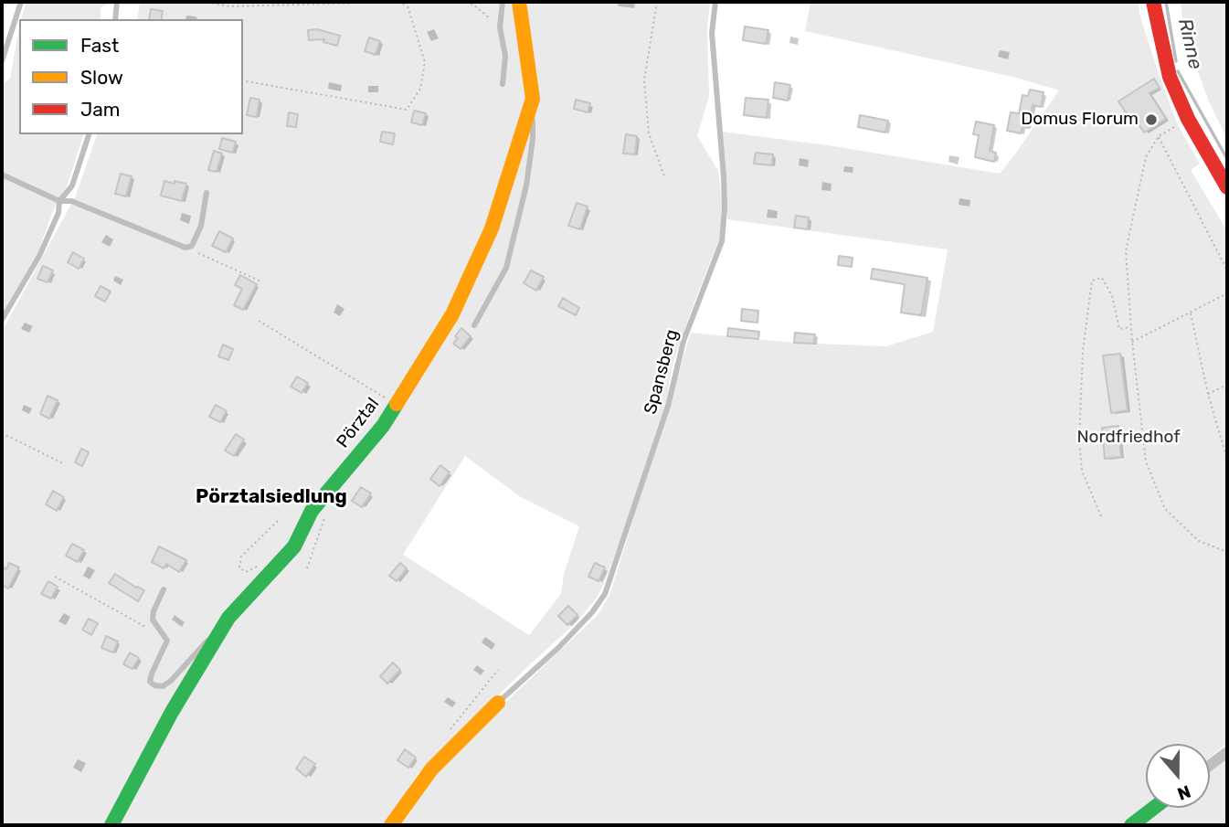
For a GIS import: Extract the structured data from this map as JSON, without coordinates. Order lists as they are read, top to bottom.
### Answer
{
  "streets": {
    "street": ["Pörztal"],
    "lane": ["Spansberg"]
  },
  "districts": ["Pörztalsiedlung"],
  "water": ["Rinne"],
  "parks": ["Nordfriedhof"],
  "places": ["Domus Florum"],
  "legend": ["Fast", "Slow", "Jam"],
  "north": "bottom"
}
